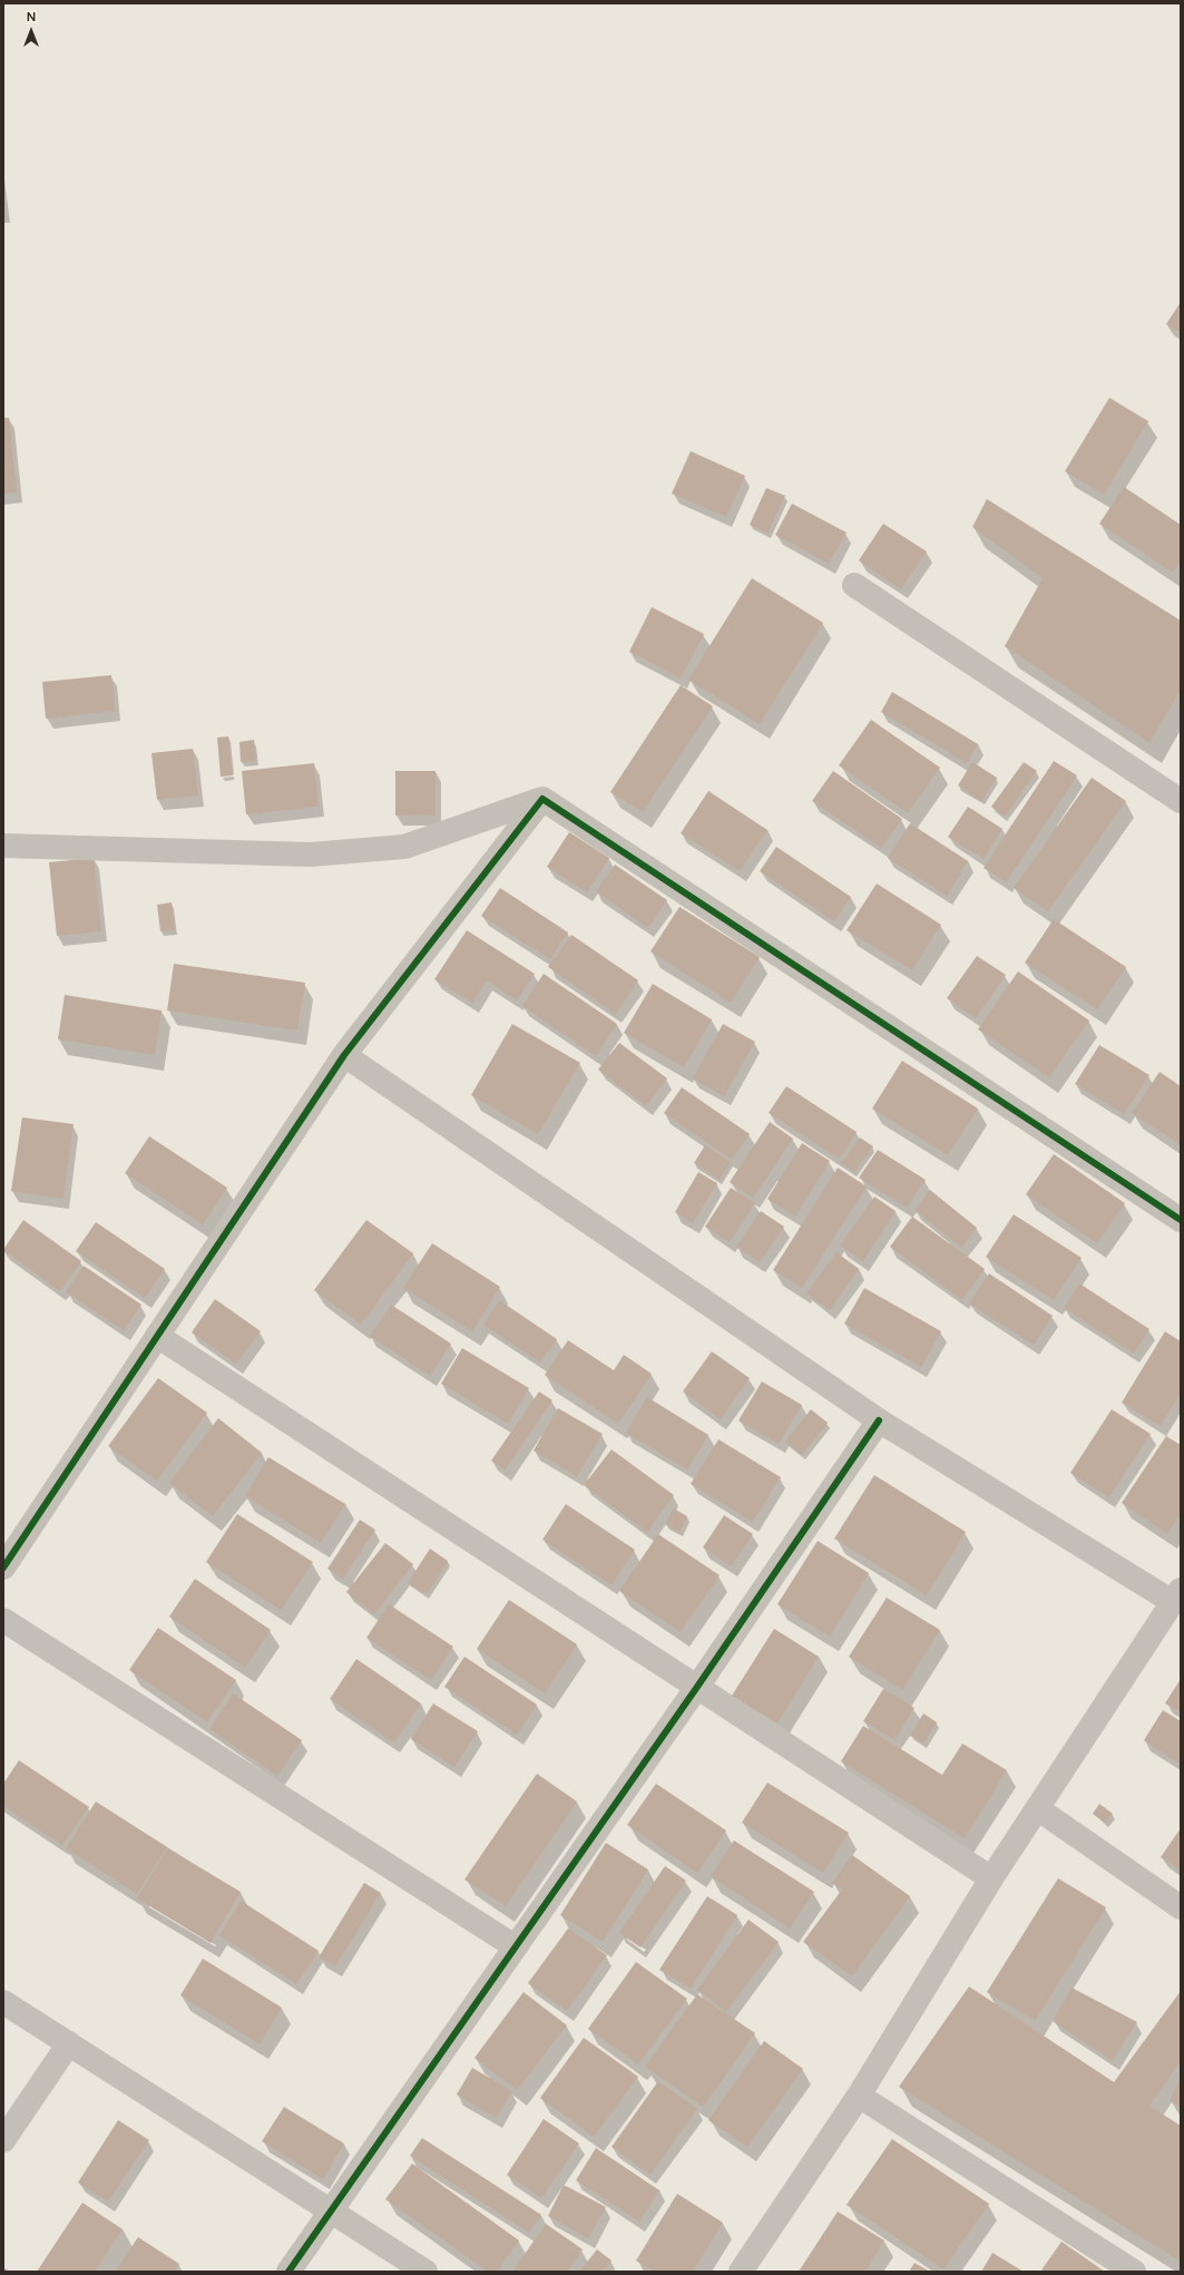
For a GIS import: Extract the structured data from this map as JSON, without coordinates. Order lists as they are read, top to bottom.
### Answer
{
  "north": "top"
}
